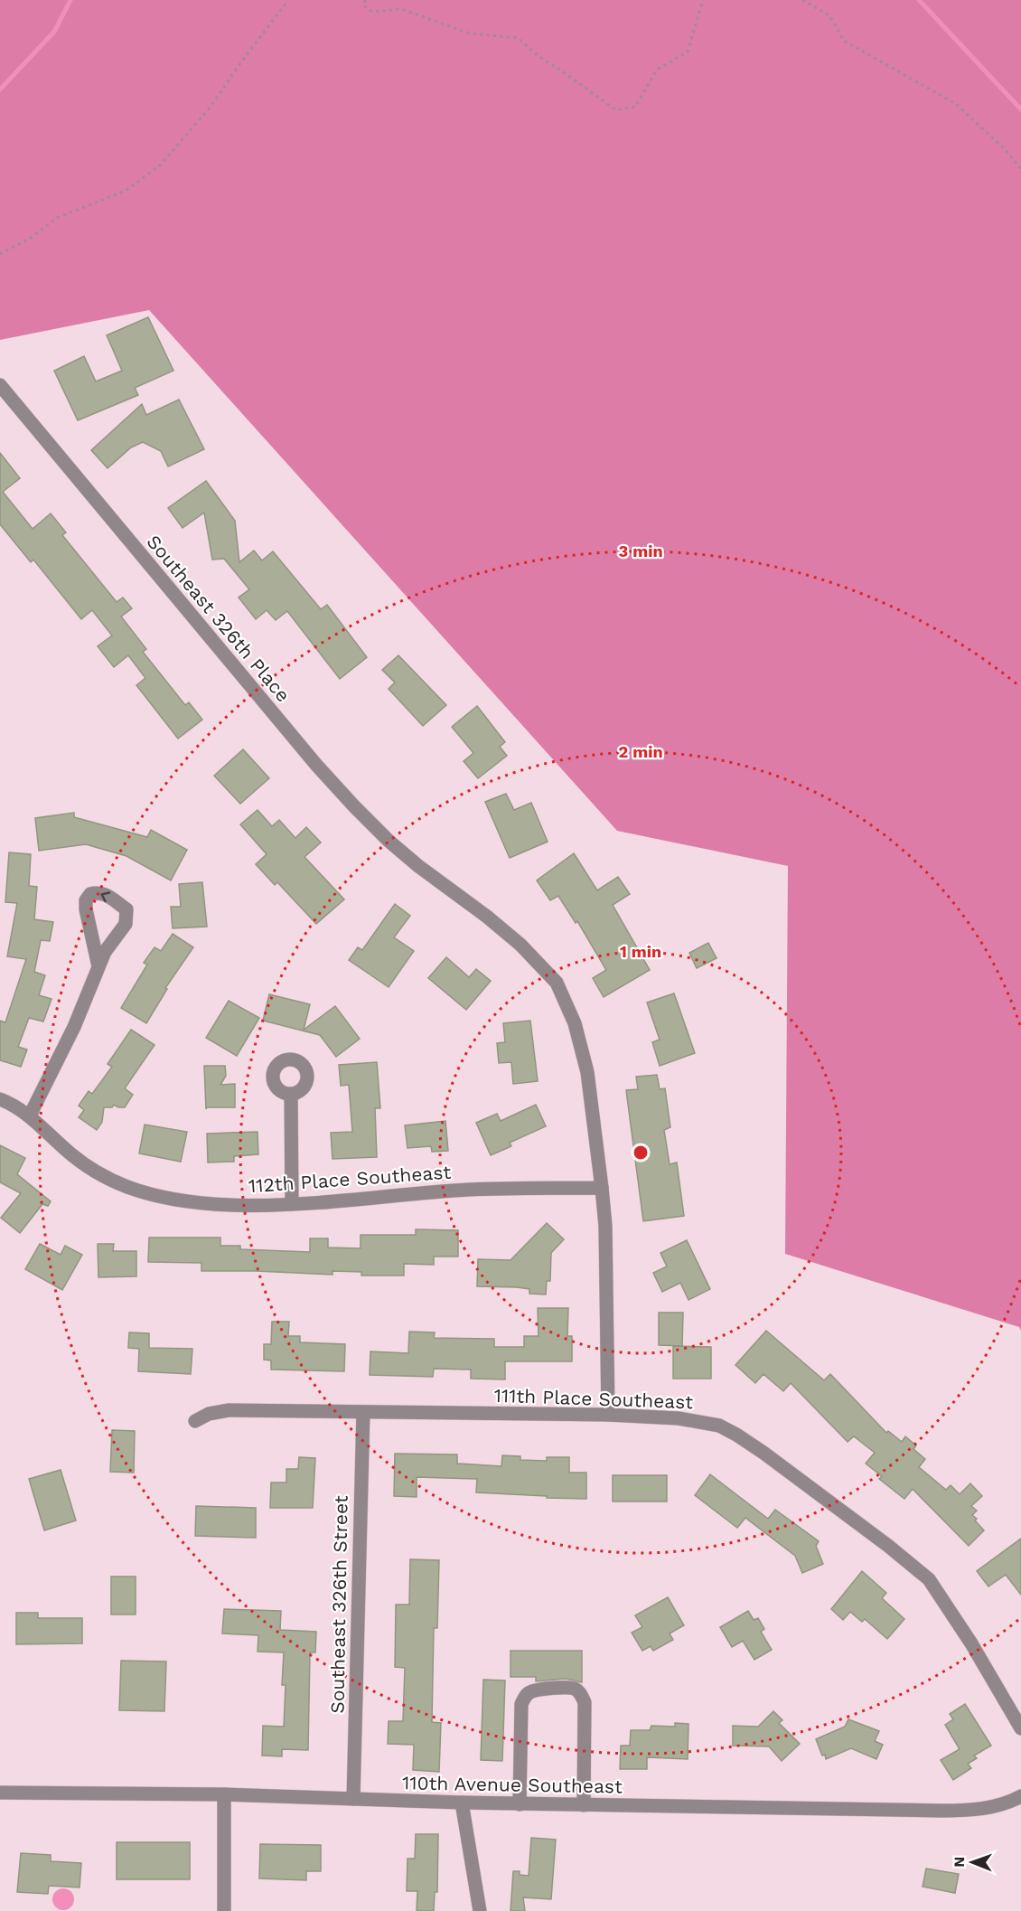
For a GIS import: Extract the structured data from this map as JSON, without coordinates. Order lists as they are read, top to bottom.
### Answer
{
  "streets": {
    "street": [
      "Southeast 326th Place",
      "112th Place Southeast",
      "111th Place Southeast",
      "Southeast 326th Street",
      "110th Avenue Southeast"
    ]
  },
  "crossings": [
    ["Southeast 326th Place", "112th Place Southeast"],
    ["Southeast 326th Place", "111th Place Southeast"],
    ["111th Place Southeast", "Southeast 326th Street"],
    ["Southeast 326th Street", "110th Avenue Southeast"]
  ],
  "north": "left",
  "rings": ["3 min", "2 min", "1 min"]
}
